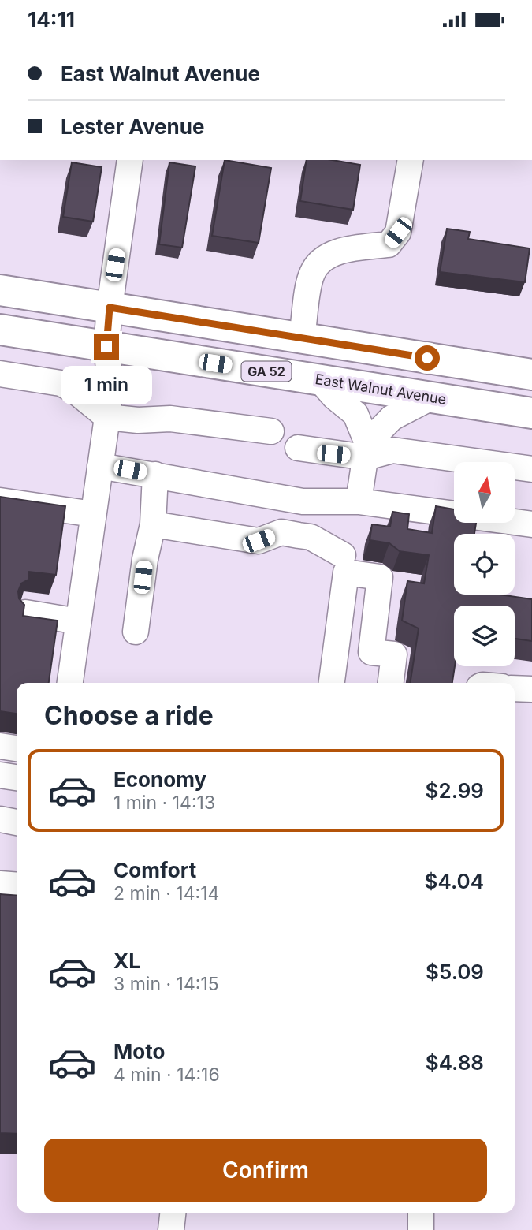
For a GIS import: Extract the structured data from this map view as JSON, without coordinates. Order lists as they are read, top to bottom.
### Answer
{
  "streets": {
    "main road": ["GA 52", "East Walnut Avenue"]
  },
  "north": "top",
  "page": {
    "status": "14:11",
    "banner": ["East Walnut Avenue", "Lester Avenue"],
    "bubble": "1 min",
    "heading": "Choose a ride",
    "list": [
      {
        "name": "Economy",
        "note": "1 min · 14:13",
        "value": "$2.99"
      },
      {
        "name": "Comfort",
        "note": "2 min · 14:14",
        "value": "$4.04"
      },
      {
        "name": "XL",
        "note": "3 min · 14:15",
        "value": "$5.09"
      },
      {
        "name": "Moto",
        "note": "4 min · 14:16",
        "value": "$4.88"
      }
    ],
    "buttons": "Confirm"
  }
}
